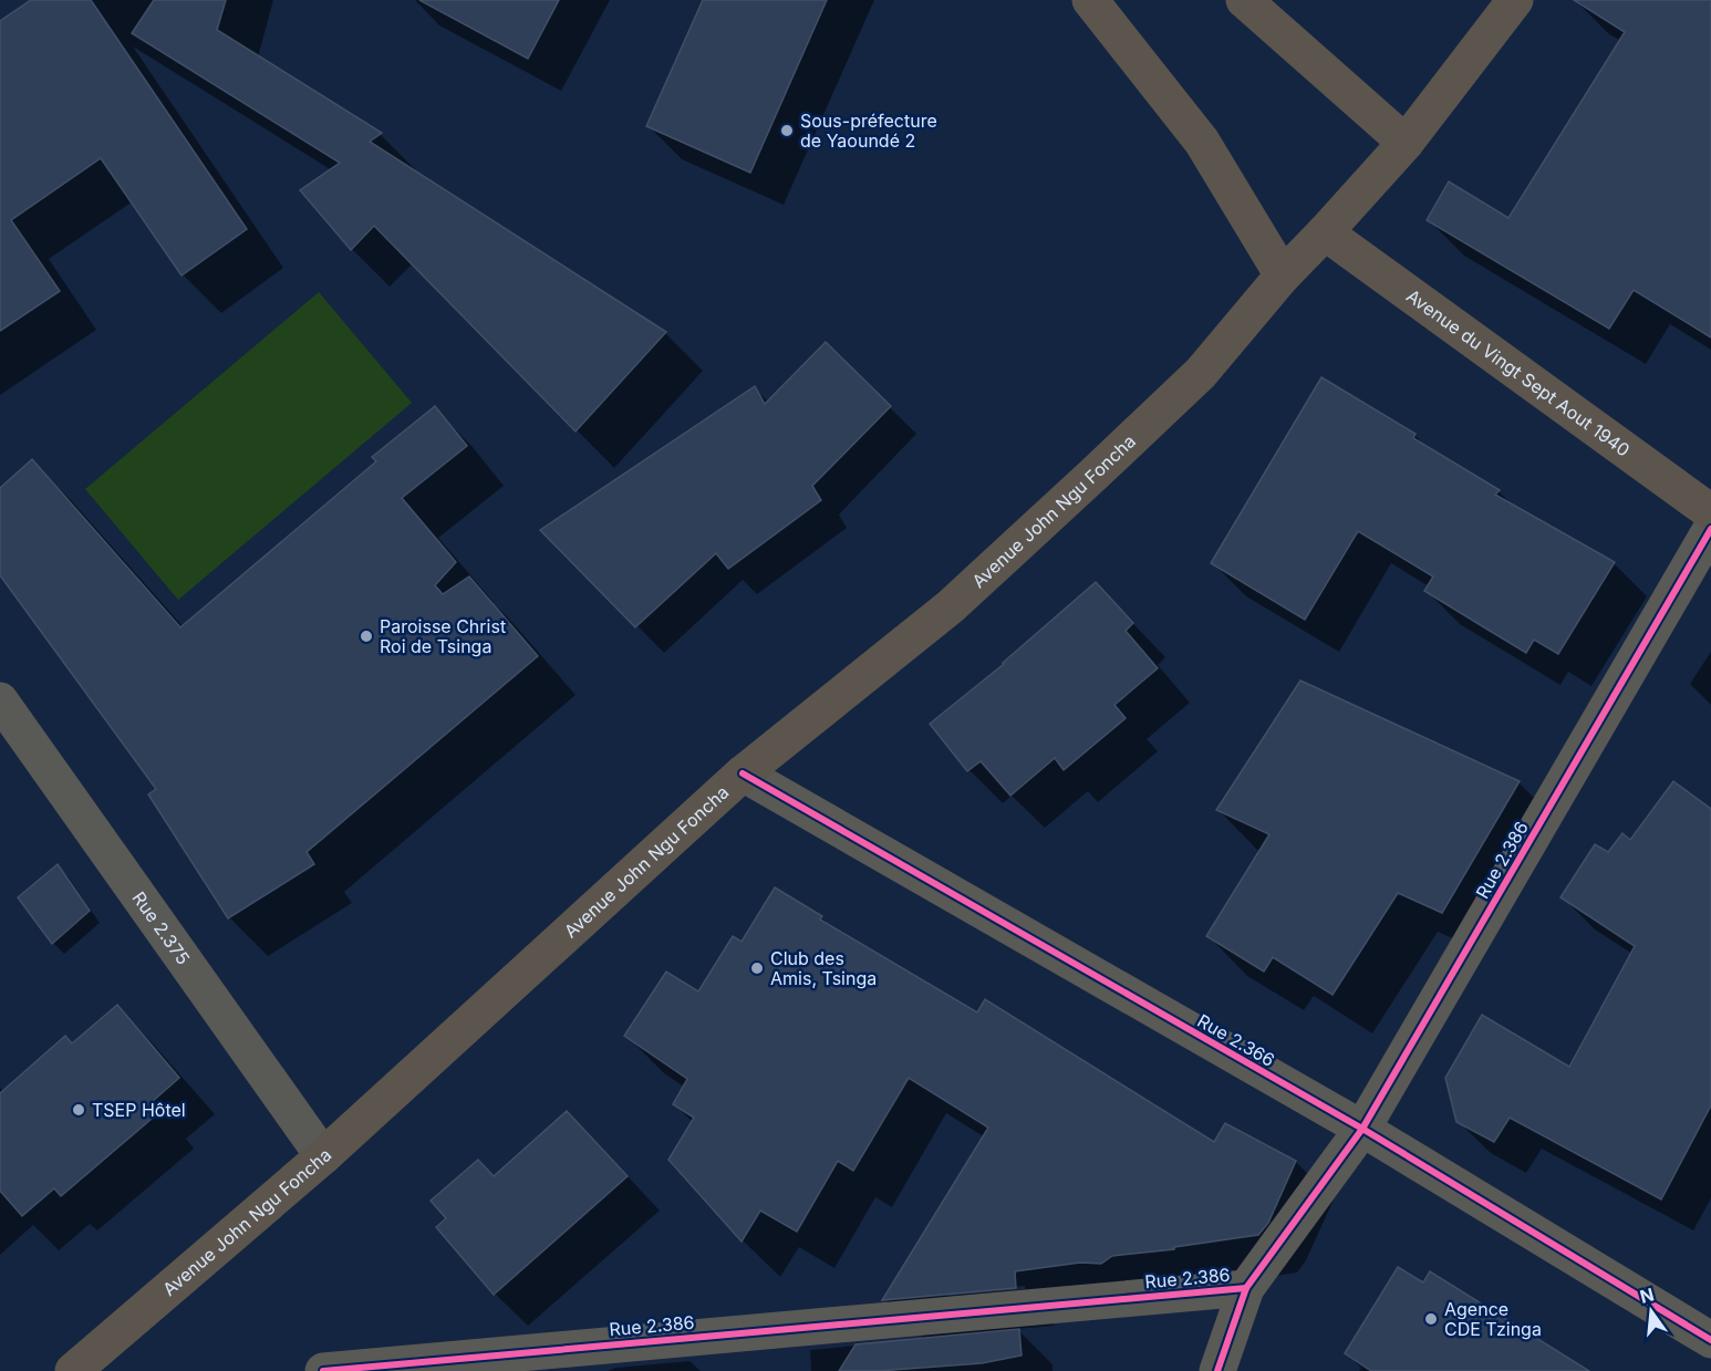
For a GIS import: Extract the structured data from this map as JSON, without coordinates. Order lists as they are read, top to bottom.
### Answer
{
  "streets": {
    "main road": ["Avenue du Vingt Sept Aout 1940", "Avenue John Ngu Foncha"],
    "street": ["Rue 2.386", "Rue 2.375", "Rue 2.366"]
  },
  "crossings": [
    ["Avenue du Vingt Sept Aout 1940", "Avenue John Ngu Foncha"],
    ["Avenue John Ngu Foncha", "Rue 2.375"],
    ["Avenue John Ngu Foncha", "Rue 2.366"],
    ["Rue 2.386", "Rue 2.366"]
  ],
  "places": [
    "Sous-préfecture de Yaoundé 2",
    "Paroisse Christ Roi de Tsinga",
    "Club des Amis, Tsinga",
    "TSEP Hôtel",
    "Agence CDE Tzinga"
  ],
  "north": "top"
}
